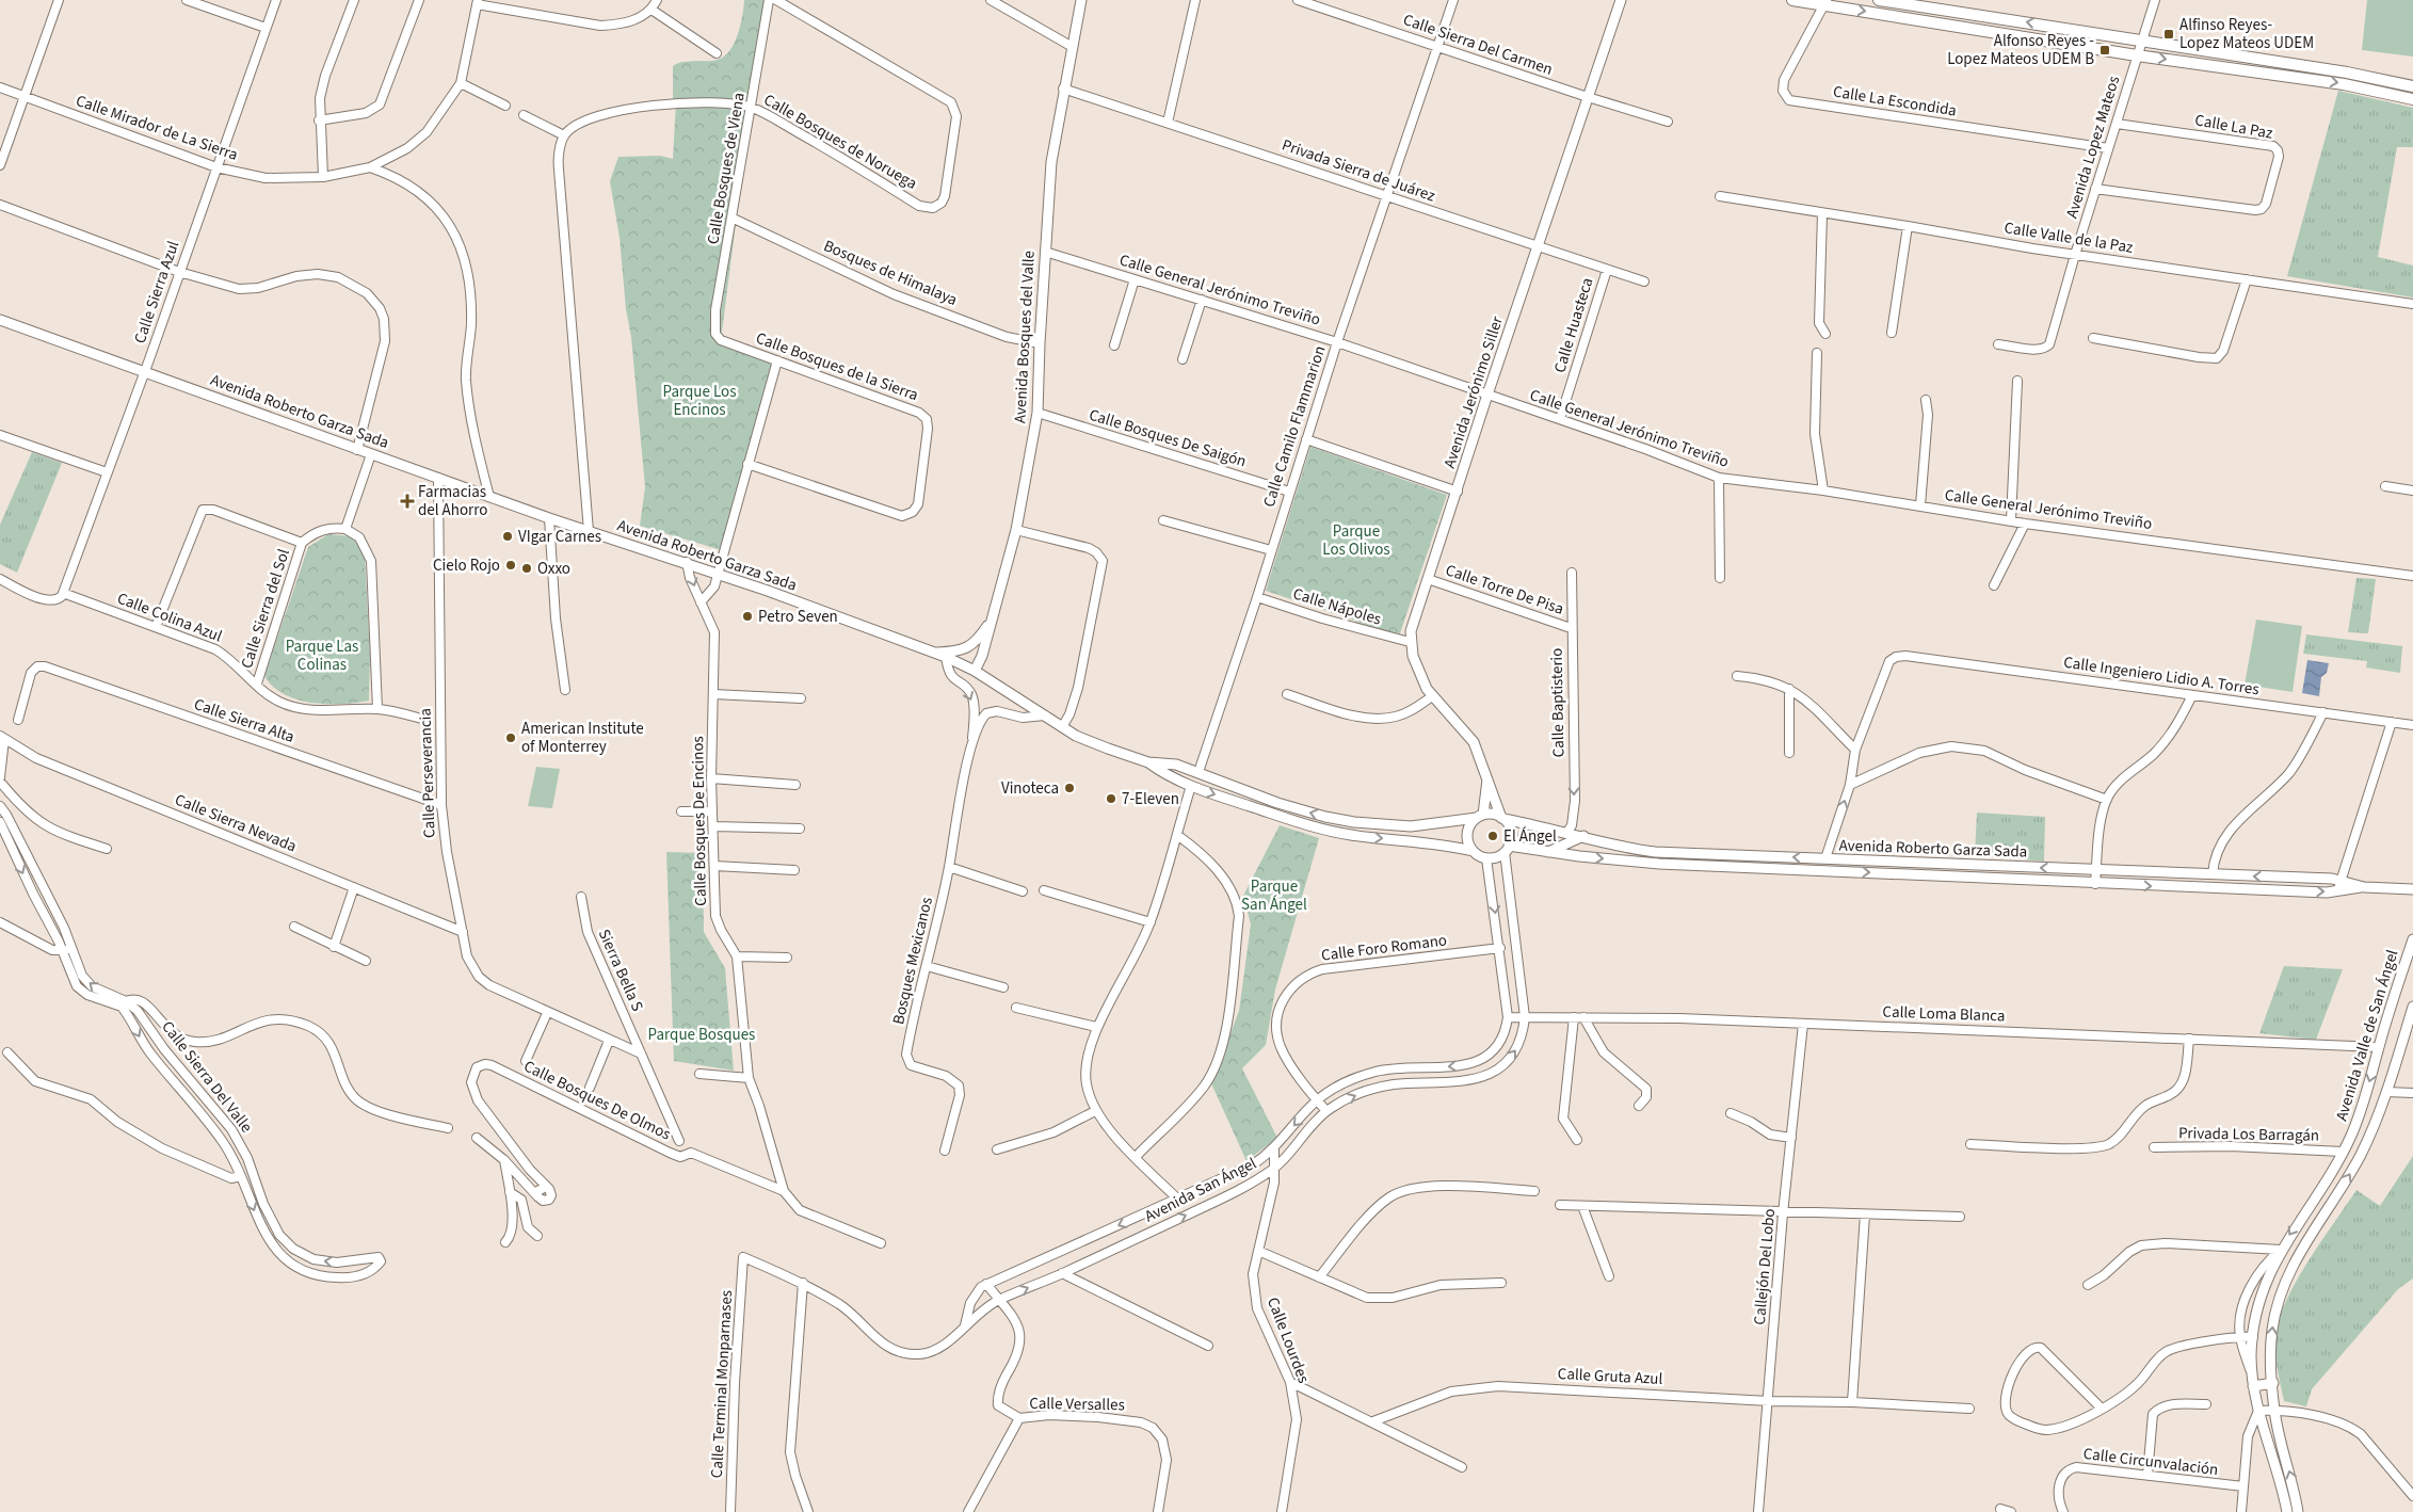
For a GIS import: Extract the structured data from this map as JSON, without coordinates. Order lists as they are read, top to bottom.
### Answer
{
  "streets": {
    "street": [
      "Calle Sierra Del Carmen",
      "Calle La Escondida",
      "Calle La Paz",
      "Calle Mirador de La Sierra",
      "Calle Bosques de Noruega",
      "Avenida Lopez Mateos",
      "Calle Bosques de Viena",
      "Privada Sierra de Juárez",
      "Calle Valle de la Paz",
      "Bosques de Himalaya",
      "Calle General Jerónimo Treviño",
      "Calle Sierra Azul",
      "Calle Huasteca",
      "Avenida Bosques del Valle",
      "Calle Bosques de la Sierra",
      "Avenida Jerónimo Siller",
      "Avenida Roberto Garza Sada",
      "Calle Camilo Flammarion",
      "Calle Bosques De Saigón",
      "Calle Torre De Pisa",
      "Calle Nápoles",
      "Calle Sierra del Sol",
      "Calle Colina Azul",
      "Calle Ingeniero Lidio A. Torres",
      "Calle Baptisterio",
      "Calle Sierra Alta",
      "Calle Perseverancia",
      "Calle Bosques De Encinos",
      "Calle Sierra Nevada",
      "Calle Foro Romano",
      "Bosques Mexicanos",
      "Sierra Bella S",
      "Calle Loma Blanca",
      "Avenida Valle de San Ángel",
      "Calle Sierra Del Valle",
      "Calle Bosques De Olmos",
      "Privada Los Barragán",
      "Avenida San Ángel",
      "Callejón Del Lobo",
      "Calle Lourdes",
      "Calle Gruta Azul",
      "Calle Terminal Monparnases",
      "Calle Versalles",
      "Calle Circunvalación"
    ]
  },
  "crossings": [
    ["Calle Sierra Del Carmen", "Avenida Jerónimo Siller"],
    ["Calle Sierra Del Carmen", "Calle Camilo Flammarion"],
    ["Calle La Escondida", "Avenida Lopez Mateos"],
    ["Calle La Paz", "Avenida Lopez Mateos"],
    ["Calle Mirador de La Sierra", "Calle Sierra Azul"],
    ["Calle Bosques de Noruega", "Calle Bosques de Viena"],
    ["Avenida Lopez Mateos", "Calle Valle de la Paz"],
    ["Calle Bosques de Viena", "Bosques de Himalaya"],
    ["Calle Bosques de Viena", "Calle Bosques de la Sierra"],
    ["Privada Sierra de Juárez", "Calle Huasteca"],
    ["Privada Sierra de Juárez", "Avenida Bosques del Valle"],
    ["Privada Sierra de Juárez", "Avenida Jerónimo Siller"],
    ["Privada Sierra de Juárez", "Calle Camilo Flammarion"],
    ["Bosques de Himalaya", "Avenida Bosques del Valle"],
    ["Calle General Jerónimo Treviño", "Calle Huasteca"],
    ["Calle General Jerónimo Treviño", "Avenida Bosques del Valle"],
    ["Calle General Jerónimo Treviño", "Avenida Jerónimo Siller"],
    ["Calle General Jerónimo Treviño", "Calle Camilo Flammarion"],
    ["Calle Sierra Azul", "Avenida Roberto Garza Sada"],
    ["Calle Sierra Azul", "Calle Colina Azul"],
    ["Avenida Bosques del Valle", "Avenida Roberto Garza Sada"],
    ["Avenida Bosques del Valle", "Calle Bosques De Saigón"],
    ["Avenida Jerónimo Siller", "Calle Torre De Pisa"],
    ["Avenida Jerónimo Siller", "Calle Nápoles"],
    ["Avenida Roberto Garza Sada", "Calle Camilo Flammarion"],
    ["Avenida Roberto Garza Sada", "Calle Baptisterio"],
    ["Avenida Roberto Garza Sada", "Calle Perseverancia"],
    ["Avenida Roberto Garza Sada", "Calle Bosques De Encinos"],
    ["Avenida Roberto Garza Sada", "Bosques Mexicanos"],
    ["Avenida Roberto Garza Sada", "Avenida San Ángel"],
    ["Calle Camilo Flammarion", "Calle Bosques De Saigón"],
    ["Calle Camilo Flammarion", "Calle Nápoles"],
    ["Calle Torre De Pisa", "Calle Baptisterio"],
    ["Calle Sierra del Sol", "Calle Colina Azul"],
    ["Calle Sierra Alta", "Calle Perseverancia"],
    ["Calle Perseverancia", "Calle Sierra Nevada"],
    ["Calle Perseverancia", "Sierra Bella S"],
    ["Calle Bosques De Encinos", "Calle Bosques De Olmos"],
    ["Calle Foro Romano", "Avenida San Ángel"],
    ["Calle Loma Blanca", "Avenida Valle de San Ángel"],
    ["Calle Loma Blanca", "Avenida San Ángel"],
    ["Calle Loma Blanca", "Callejón Del Lobo"],
    ["Avenida Valle de San Ángel", "Privada Los Barragán"],
    ["Avenida San Ángel", "Calle Lourdes"],
    ["Avenida San Ángel", "Calle Terminal Monparnases"],
    ["Avenida San Ángel", "Calle Versalles"],
    ["Callejón Del Lobo", "Calle Gruta Azul"]
  ],
  "one_way": ["Calle Baptisterio"],
  "parks": [
    "Parque Los Encinos",
    "Parque Los Olivos",
    "Parque Las Colinas",
    "Parque San Ángel",
    "Parque Bosques"
  ],
  "places": {
    "transit": ["Alfinso Reyes- Lopez Mateos UDEM", "Alfonso Reyes - Lopez Mateos UDEM B"],
    "health": ["Farmacias del Ahorro"],
    "other": [
      "VIgar Carnes",
      "Cielo Rojo",
      "Oxxo",
      "Petro Seven",
      "American Institute of Monterrey",
      "Vinoteca",
      "7-Eleven",
      "El Ángel"
    ]
  }
}
